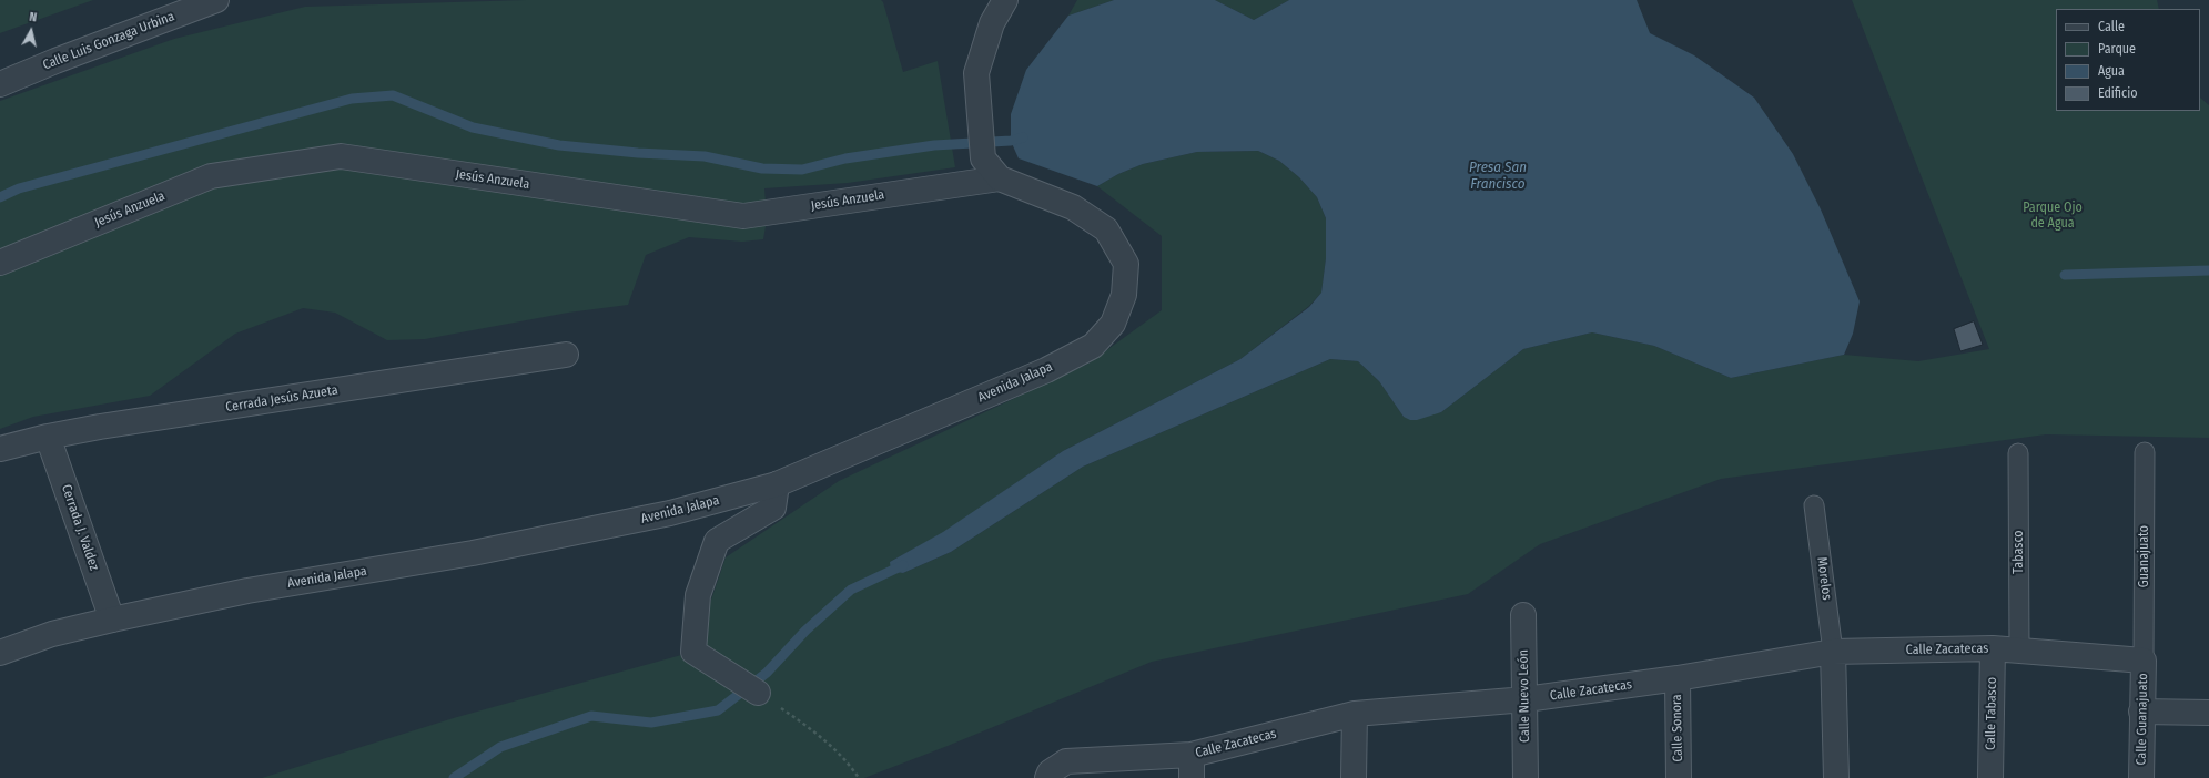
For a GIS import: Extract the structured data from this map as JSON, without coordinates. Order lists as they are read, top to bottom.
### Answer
{
  "streets": {
    "street": [
      "Calle Luis Gonzaga Urbina",
      "Jesús Anzuela",
      "Avenida Jalapa",
      "Cerrada Jesús Azueta",
      "Cerrada J. Valdez",
      "Calle Zacatecas",
      "Calle Nuevo León",
      "Calle Tabasco",
      "Calle Guanajuato",
      "Calle Sonora"
    ],
    "lane": ["Tabasco", "Guanajuato", "Morelos"]
  },
  "crossings": [
    ["Jesús Anzuela", "Avenida Jalapa"],
    ["Avenida Jalapa", "Cerrada J. Valdez"],
    ["Cerrada Jesús Azueta", "Cerrada J. Valdez"],
    ["Tabasco", "Calle Zacatecas"],
    ["Guanajuato", "Calle Zacatecas"],
    ["Guanajuato", "Calle Guanajuato"],
    ["Morelos", "Calle Zacatecas"],
    ["Calle Zacatecas", "Calle Nuevo León"],
    ["Calle Zacatecas", "Calle Tabasco"],
    ["Calle Zacatecas", "Calle Guanajuato"],
    ["Calle Zacatecas", "Calle Sonora"]
  ],
  "water": ["Presa San Francisco"],
  "parks": ["Parque Ojo de Agua"],
  "legend": [
    "Calle",
    "Parque",
    "Agua",
    "Edificio"
  ],
  "north": "top"
}
